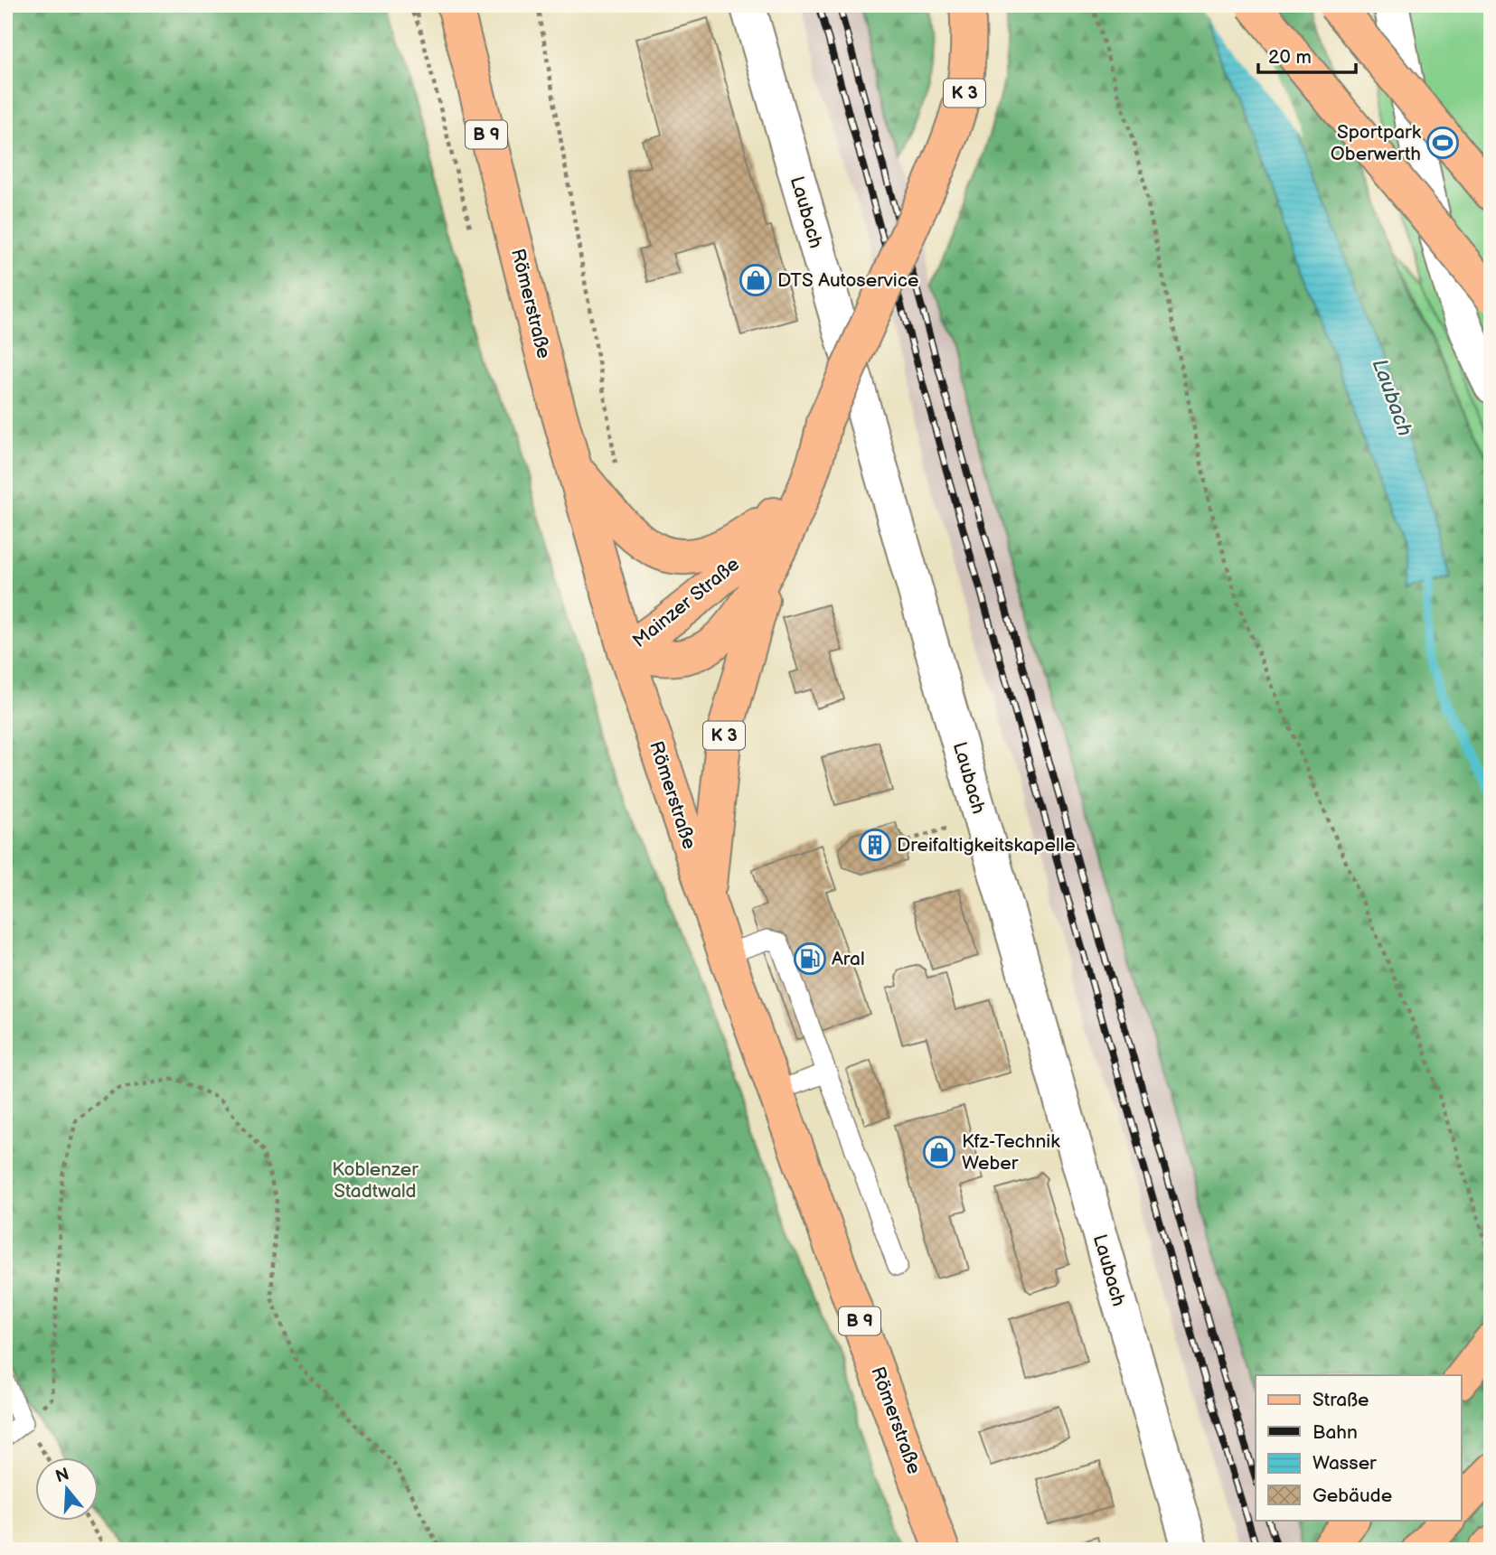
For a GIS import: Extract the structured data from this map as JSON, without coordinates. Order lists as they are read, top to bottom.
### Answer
{
  "streets": {
    "main road": [
      "K 3",
      "B 9",
      "Römerstraße",
      "Mainzer Straße"
    ],
    "street": ["Laubach"]
  },
  "crossings": [
    ["K 3", "Römerstraße"],
    ["K 3", "Mainzer Straße"],
    ["Römerstraße", "Mainzer Straße"]
  ],
  "water": ["Laubach"],
  "parks": ["Koblenzer Stadtwald"],
  "places": {
    "sports": ["Sportpark Oberwerth"],
    "shop": ["DTS Autoservice", "Kfz-Technik Weber"],
    "building": ["Dreifaltigkeitskapelle"],
    "fuel station": ["Aral"]
  },
  "legend": [
    "Straße",
    "Bahn",
    "Wasser",
    "Gebäude"
  ],
  "scale_bar": "20 m",
  "north": "top"
}
